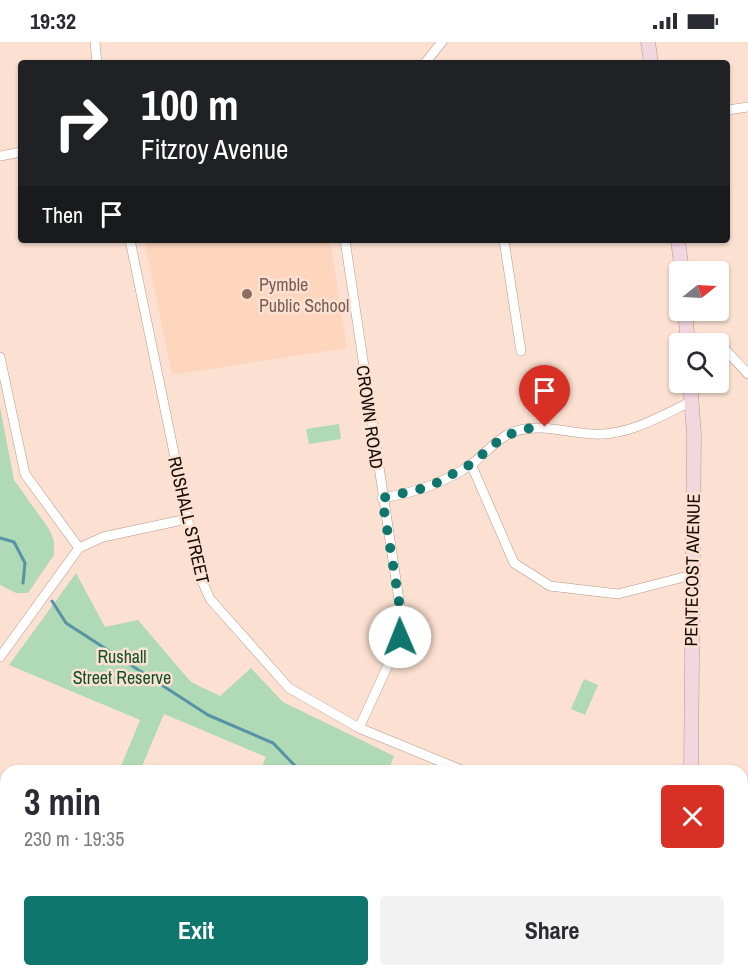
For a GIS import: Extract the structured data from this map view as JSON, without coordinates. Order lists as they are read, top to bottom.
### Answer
{
  "streets": {
    "street": ["CROWN ROAD", "RUSHALL STREET", "PENTECOST AVENUE"]
  },
  "crossings": [
    ["CROWN ROAD", "RUSHALL STREET"]
  ],
  "parks": ["Rushall Street Reserve"],
  "places": ["Pymble Public School"],
  "north": "right",
  "page": {
    "status": "19:32",
    "turn": ["100 m", "Fitzroy Avenue"],
    "then": "Then",
    "heading": ["3 min", "230 m · 19:35"],
    "buttons": ["Exit", "Share"]
  }
}
